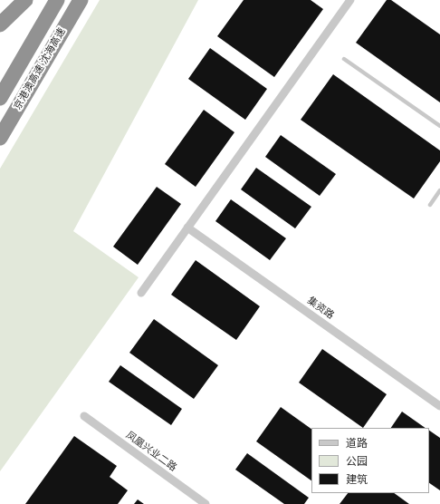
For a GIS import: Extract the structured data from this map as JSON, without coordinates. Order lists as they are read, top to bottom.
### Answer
{
  "streets": {
    "highway": ["京港澳高速 沈海高速"],
    "street": ["集资路", "凤凰兴业二路"]
  },
  "legend": ["道路", "公园", "建筑"]
}
